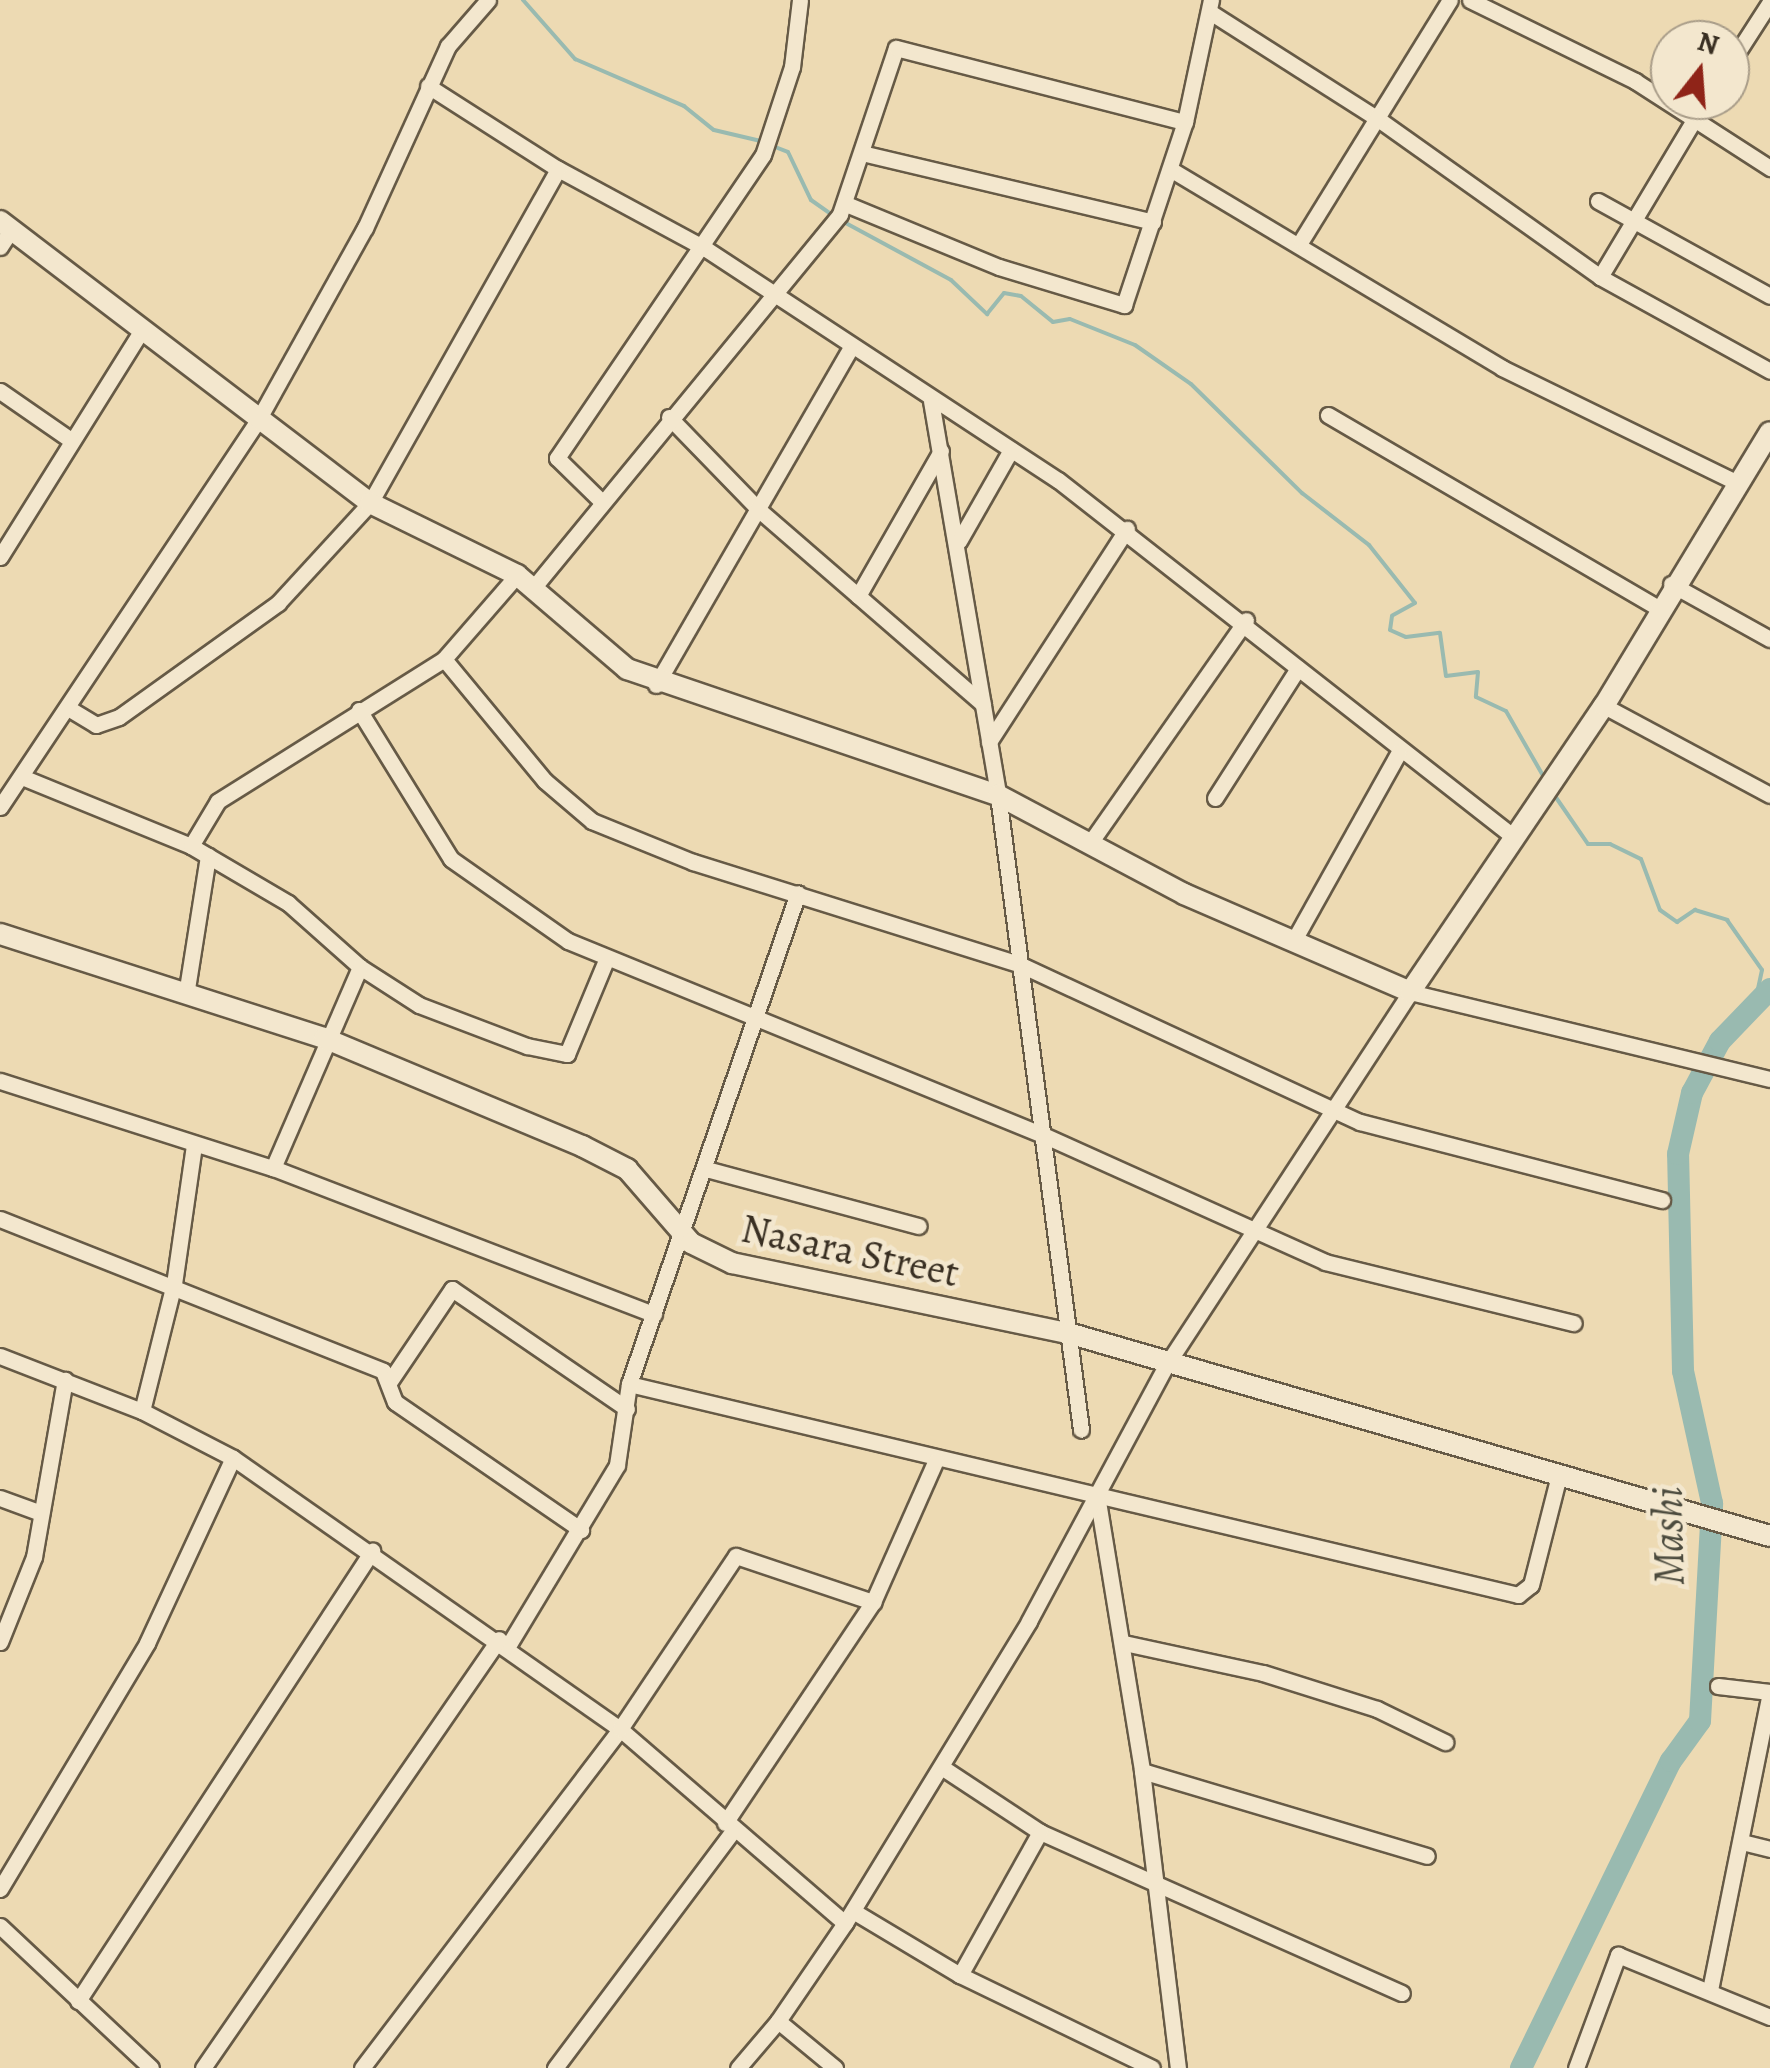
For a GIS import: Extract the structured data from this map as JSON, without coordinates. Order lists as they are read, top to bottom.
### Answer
{
  "streets": {
    "street": ["Nasara Street"]
  },
  "water": ["Mashi"],
  "north": "top"
}
